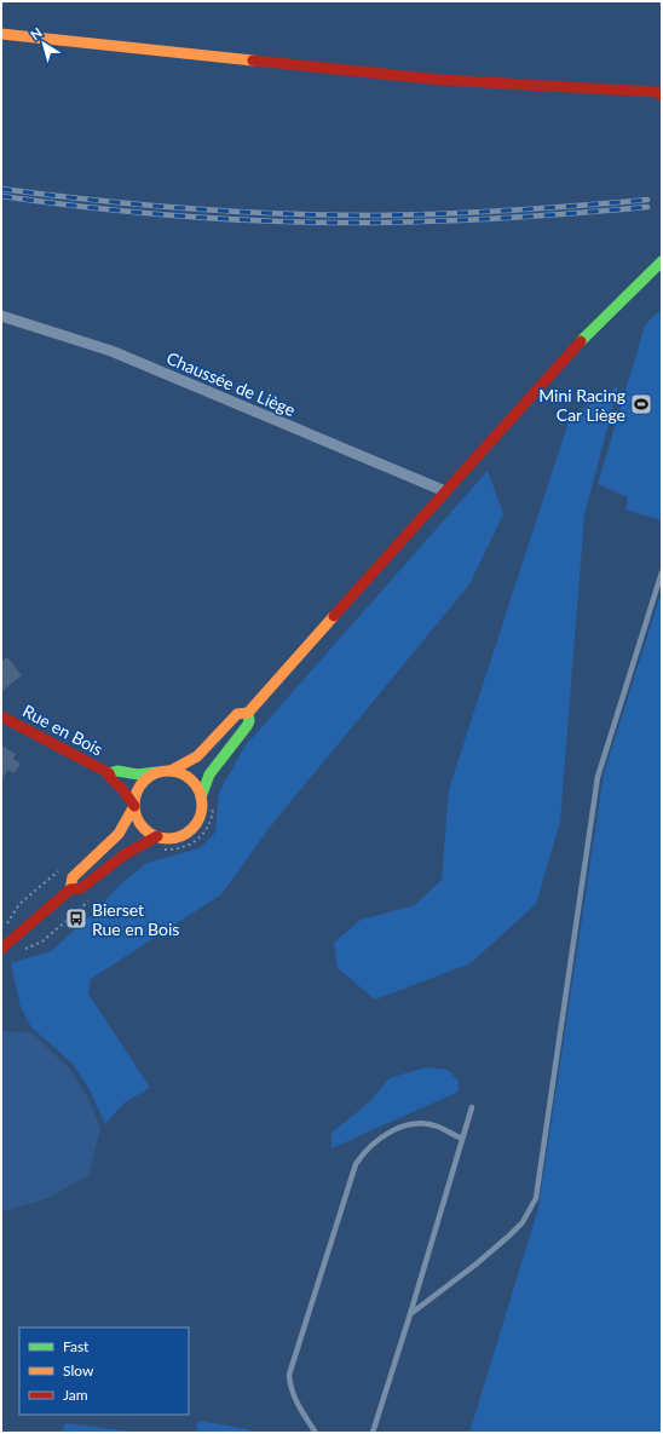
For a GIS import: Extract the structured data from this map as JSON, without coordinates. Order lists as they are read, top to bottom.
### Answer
{
  "streets": {
    "main road": ["Rue en Bois"],
    "street": ["Chaussée de Liège"]
  },
  "places": {
    "sports": ["Mini Racing Car Liège"],
    "bus stop": ["Bierset Rue en Bois"]
  },
  "legend": ["Fast", "Slow", "Jam"],
  "north": "top left"
}
